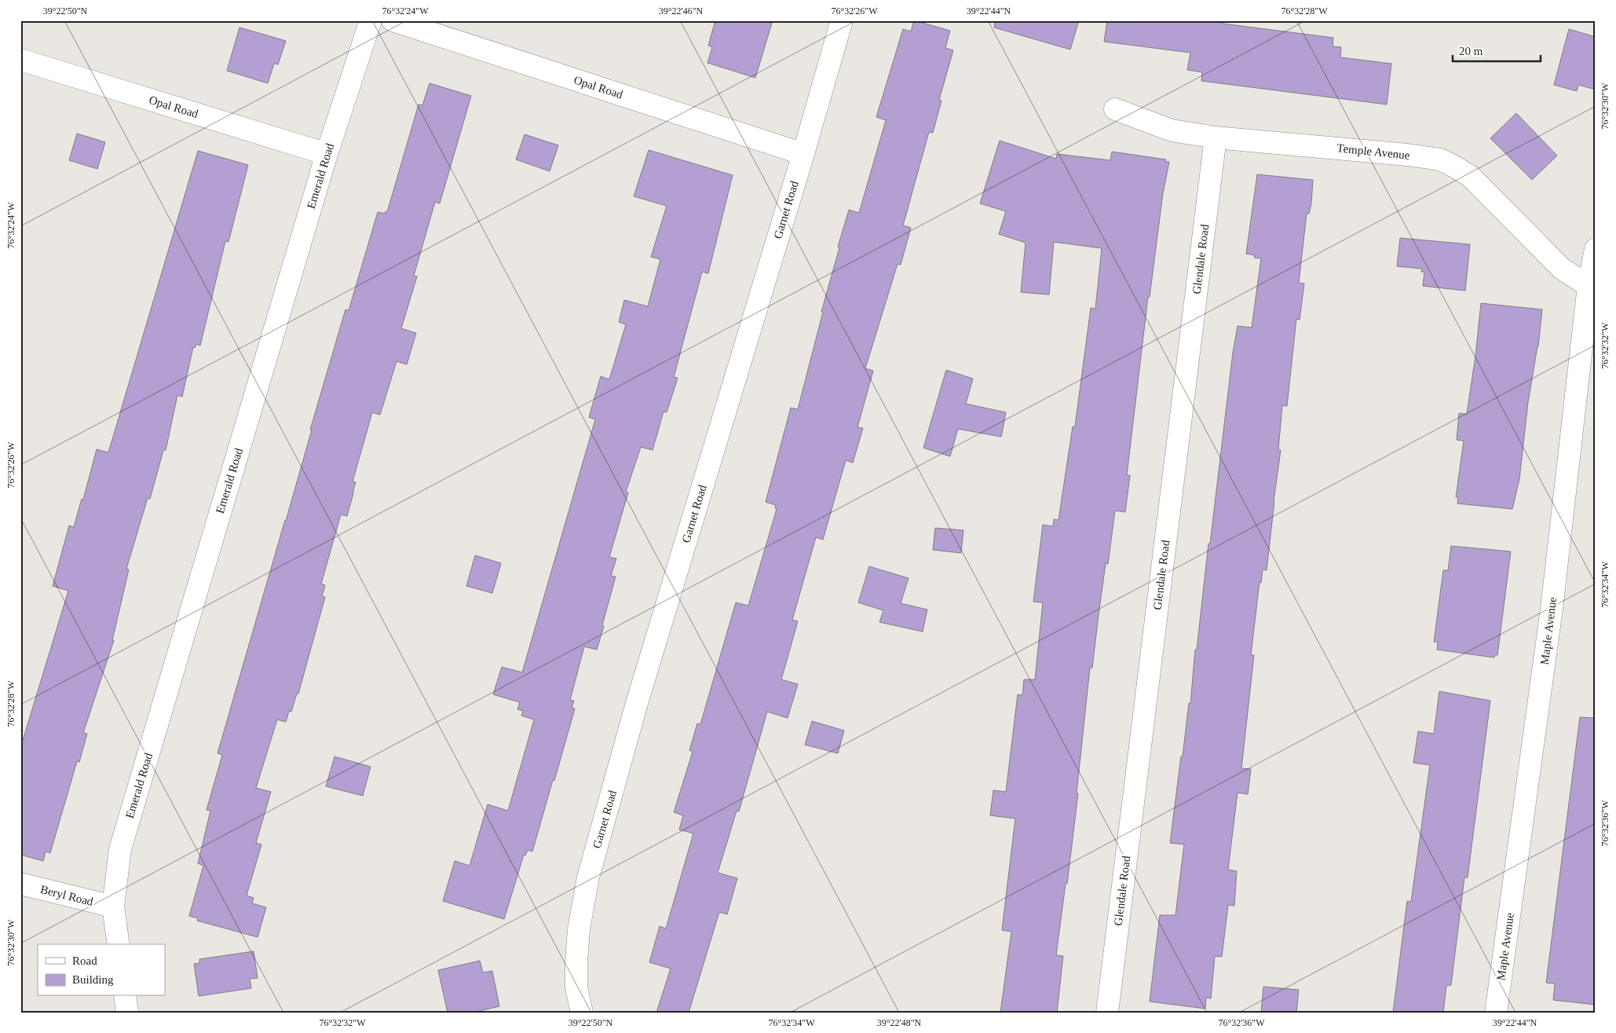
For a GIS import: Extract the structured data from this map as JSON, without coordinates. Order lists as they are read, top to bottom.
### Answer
{
  "streets": {
    "street": [
      "Opal Road",
      "Temple Avenue",
      "Emerald Road",
      "Garnet Road",
      "Glendale Road",
      "Maple Avenue",
      "Beryl Road"
    ]
  },
  "crossings": [
    ["Opal Road", "Emerald Road"],
    ["Opal Road", "Garnet Road"],
    ["Temple Avenue", "Glendale Road"],
    ["Temple Avenue", "Maple Avenue"],
    ["Emerald Road", "Beryl Road"]
  ],
  "legend": ["Road", "Building"],
  "scale_bar": "20 m",
  "coordinates": [
    "39°22'50\"N",
    "76°32'24\"W",
    "39°22'46\"N",
    "76°32'26\"W",
    "39°22'44\"N",
    "76°32'28\"W",
    "76°32'30\"W",
    "76°32'32\"W",
    "76°32'34\"W",
    "76°32'36\"W",
    "39°22'48\"N"
  ]
}
